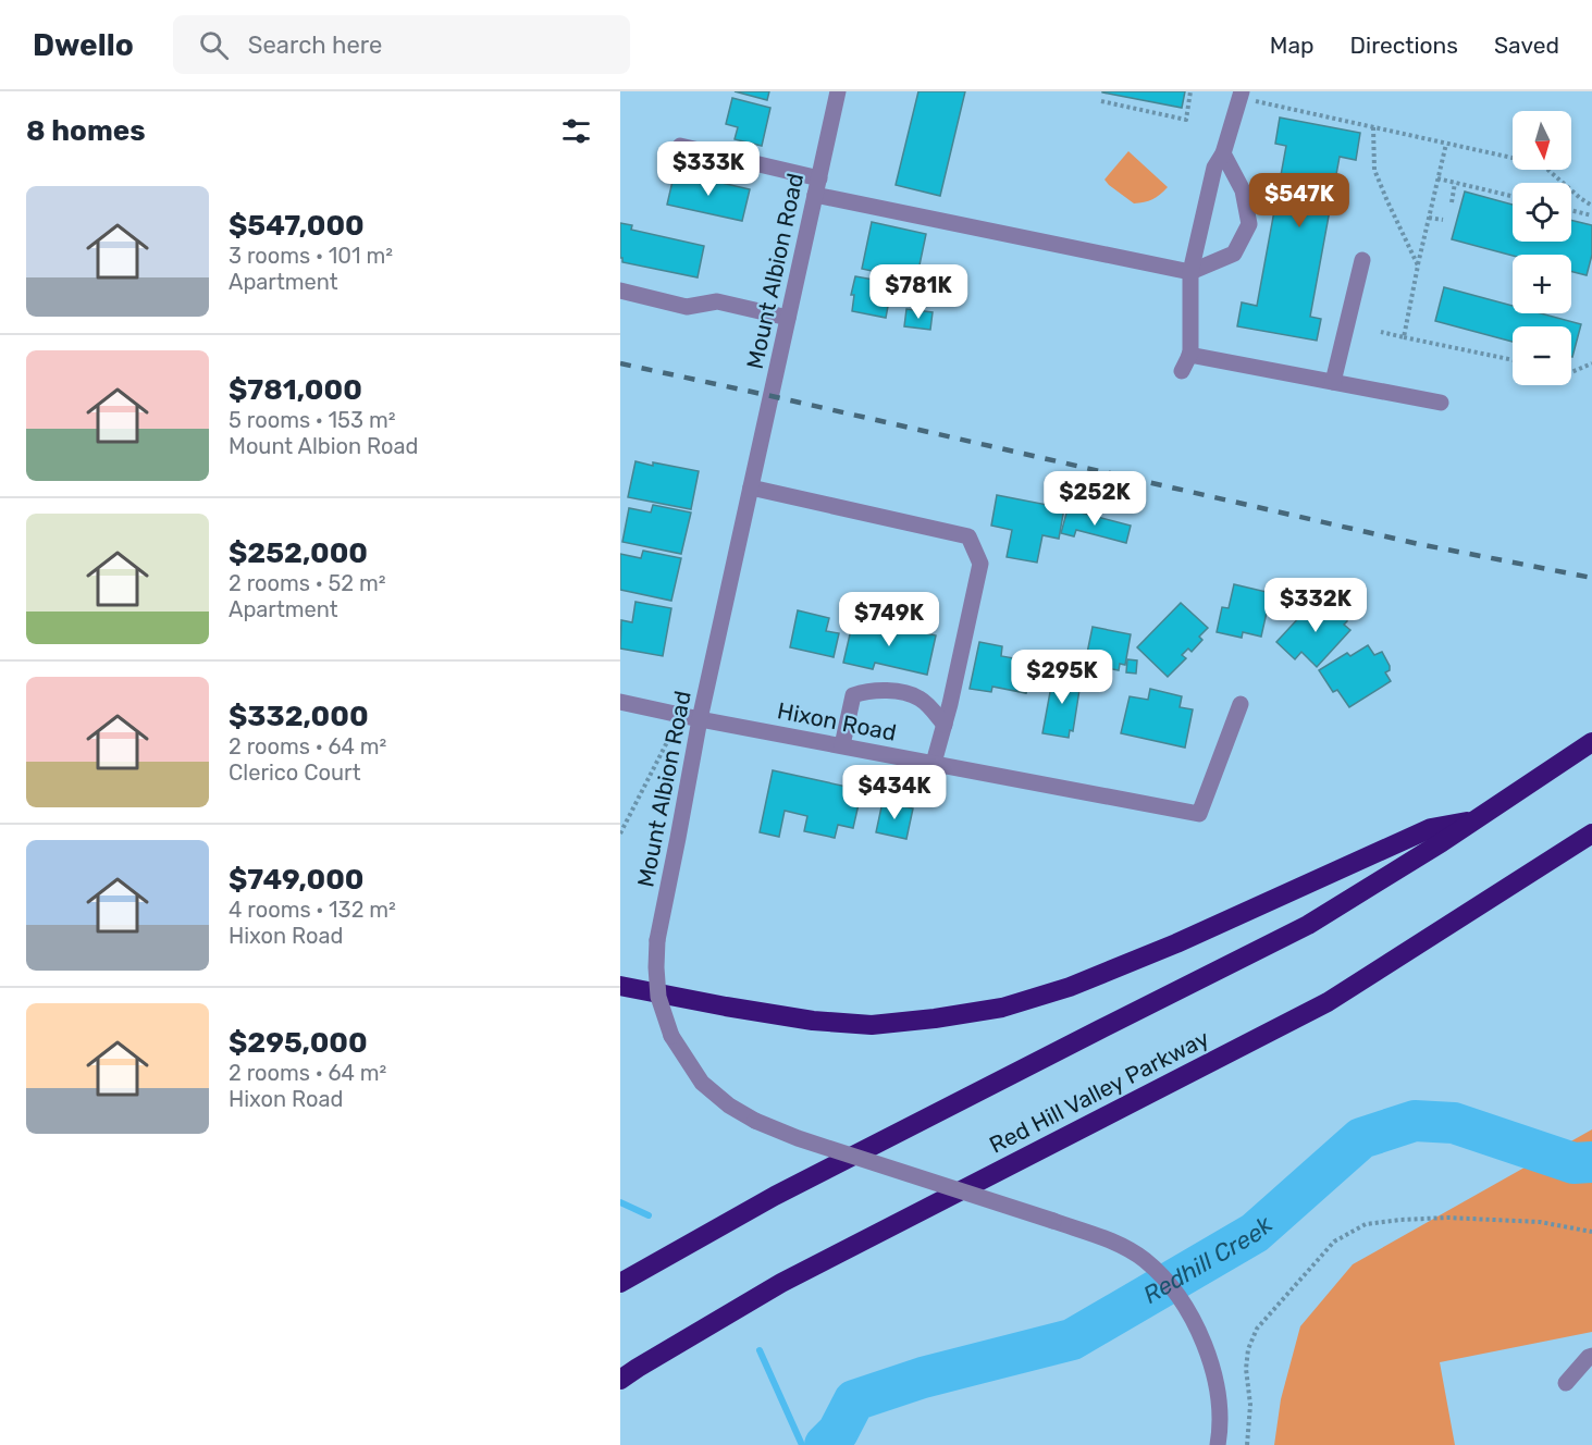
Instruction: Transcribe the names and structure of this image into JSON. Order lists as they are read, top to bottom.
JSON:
{
  "streets": {
    "highway": ["Red Hill Valley Parkway"],
    "street": ["Mount Albion Road", "Hixon Road"]
  },
  "crossings": [
    ["Mount Albion Road", "Hixon Road"]
  ],
  "water": ["Redhill Creek"],
  "north": "bottom",
  "page": {
    "header": "Dwello",
    "search": "Search here",
    "nav": ["Map", "Directions", "Saved"],
    "heading": "8 homes",
    "map_buttons": ["+", "−"],
    "price": [
      "$333K",
      "$547K",
      "$781K",
      "$252K",
      "$332K",
      "$749K",
      "$295K",
      "$434K"
    ],
    "list": [
      {
        "name": "$547,000",
        "note": "3 rooms · 101 m² · Apartment"
      },
      {
        "name": "$781,000",
        "note": "5 rooms · 153 m² · Mount Albion Road"
      },
      {
        "name": "$252,000",
        "note": "2 rooms · 52 m² · Apartment"
      },
      {
        "name": "$332,000",
        "note": "2 rooms · 64 m² · Clerico Court"
      },
      {
        "name": "$749,000",
        "note": "4 rooms · 132 m² · Hixon Road"
      },
      {
        "name": "$295,000",
        "note": "2 rooms · 64 m² · Hixon Road"
      }
    ]
  }
}
